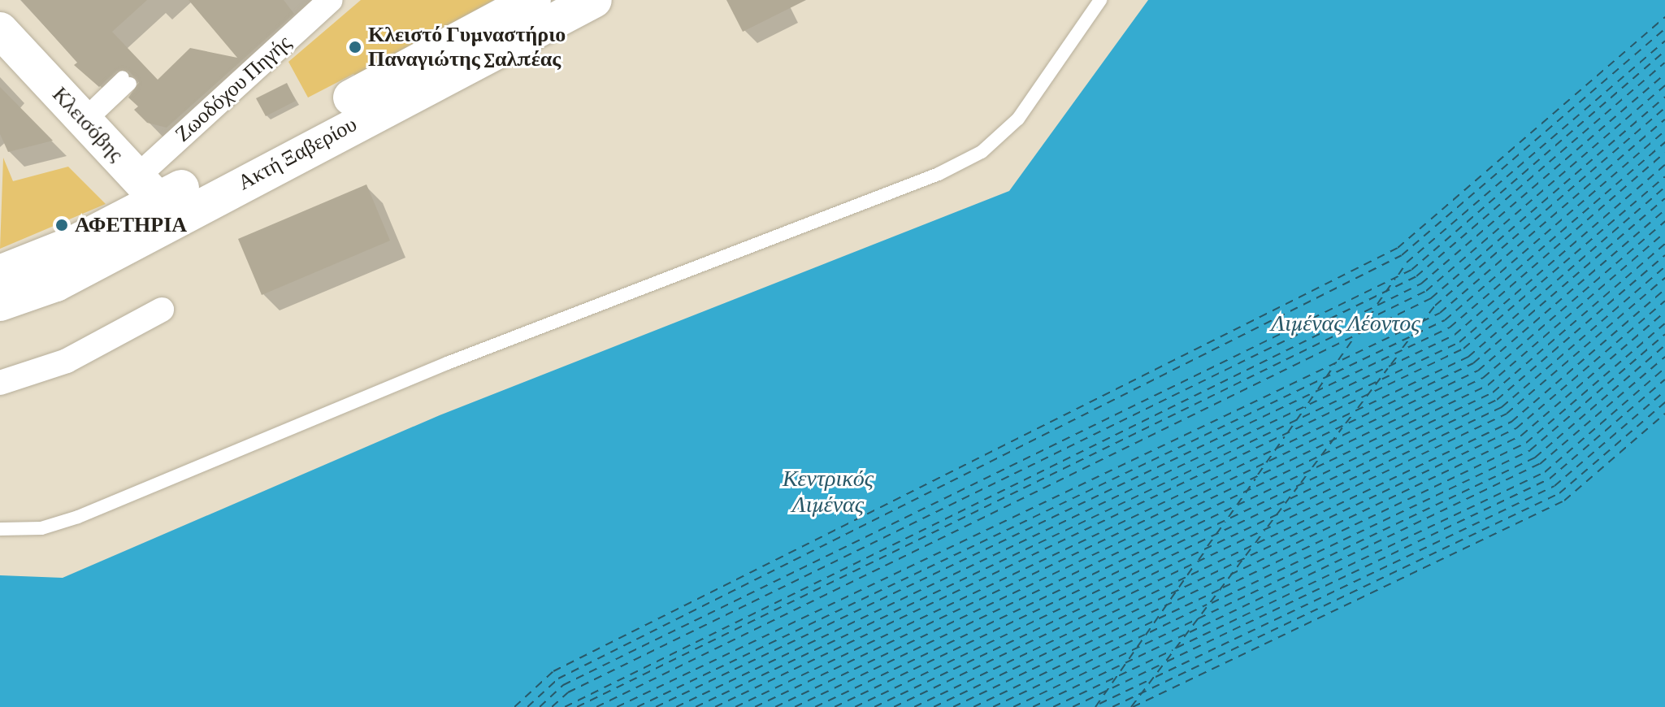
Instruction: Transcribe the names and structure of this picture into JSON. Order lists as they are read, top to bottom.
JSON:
{
  "streets": {
    "main road": ["Κλεισόβης", "Ακτή Ξαβερίου"],
    "street": ["Ζωοδόχου Πηγής"]
  },
  "crossings": [
    ["Ζωοδόχου Πηγής", "Κλεισόβης"],
    ["Ζωοδόχου Πηγής", "Ακτή Ξαβερίου"],
    ["Κλεισόβης", "Ακτή Ξαβερίου"]
  ],
  "water": ["Λιμένας Λέοντος", "Κεντρικός Λιμένας"],
  "places": ["Κλειστό Γυμναστήριο Παναγιώτης Σαλπέας", "ΑΦΕΤΗΡΙΑ"]
}
